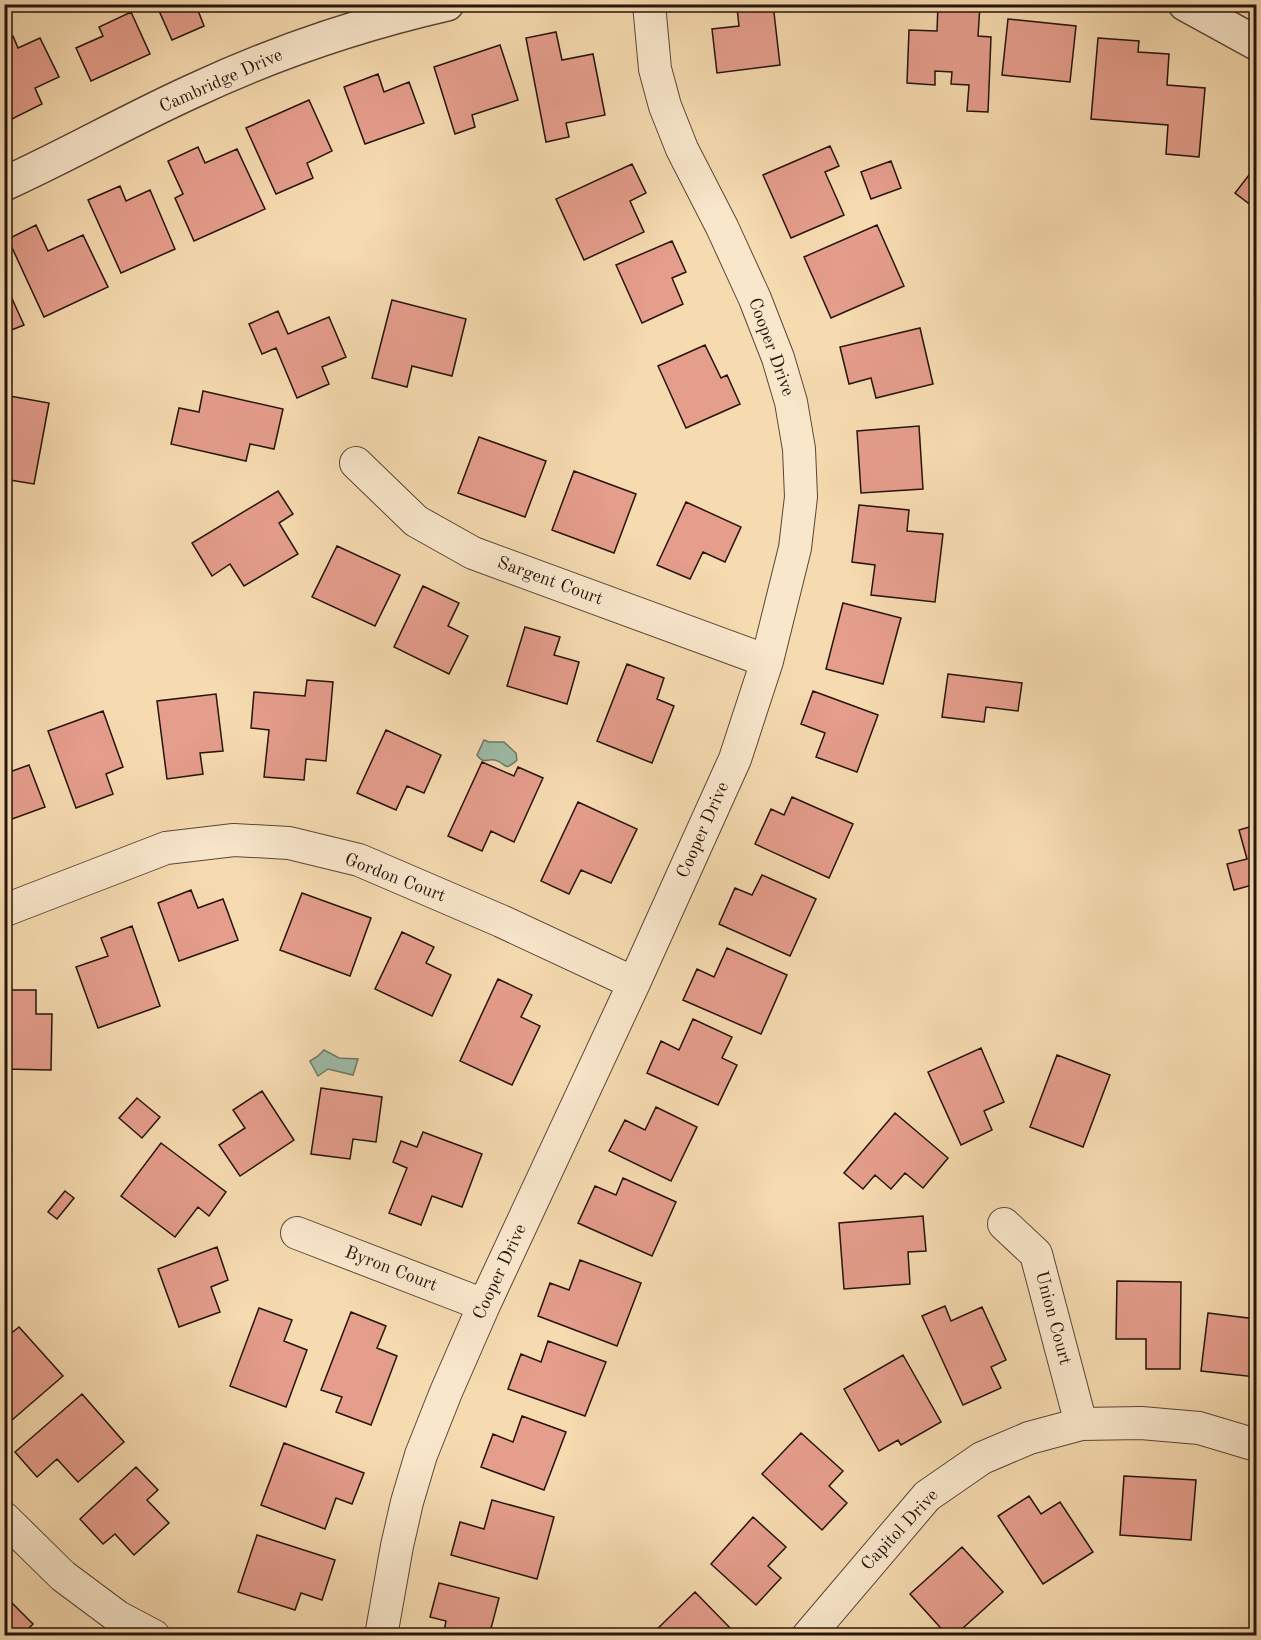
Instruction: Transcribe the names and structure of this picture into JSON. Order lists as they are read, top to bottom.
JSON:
{
  "streets": {
    "street": [
      "Cambridge Drive",
      "Cooper Drive",
      "Sargent Court",
      "Gordon Court",
      "Byron Court",
      "Union Court",
      "Capitol Drive"
    ]
  },
  "crossings": [
    ["Cooper Drive", "Sargent Court"],
    ["Cooper Drive", "Gordon Court"],
    ["Cooper Drive", "Byron Court"],
    ["Union Court", "Capitol Drive"]
  ]
}
